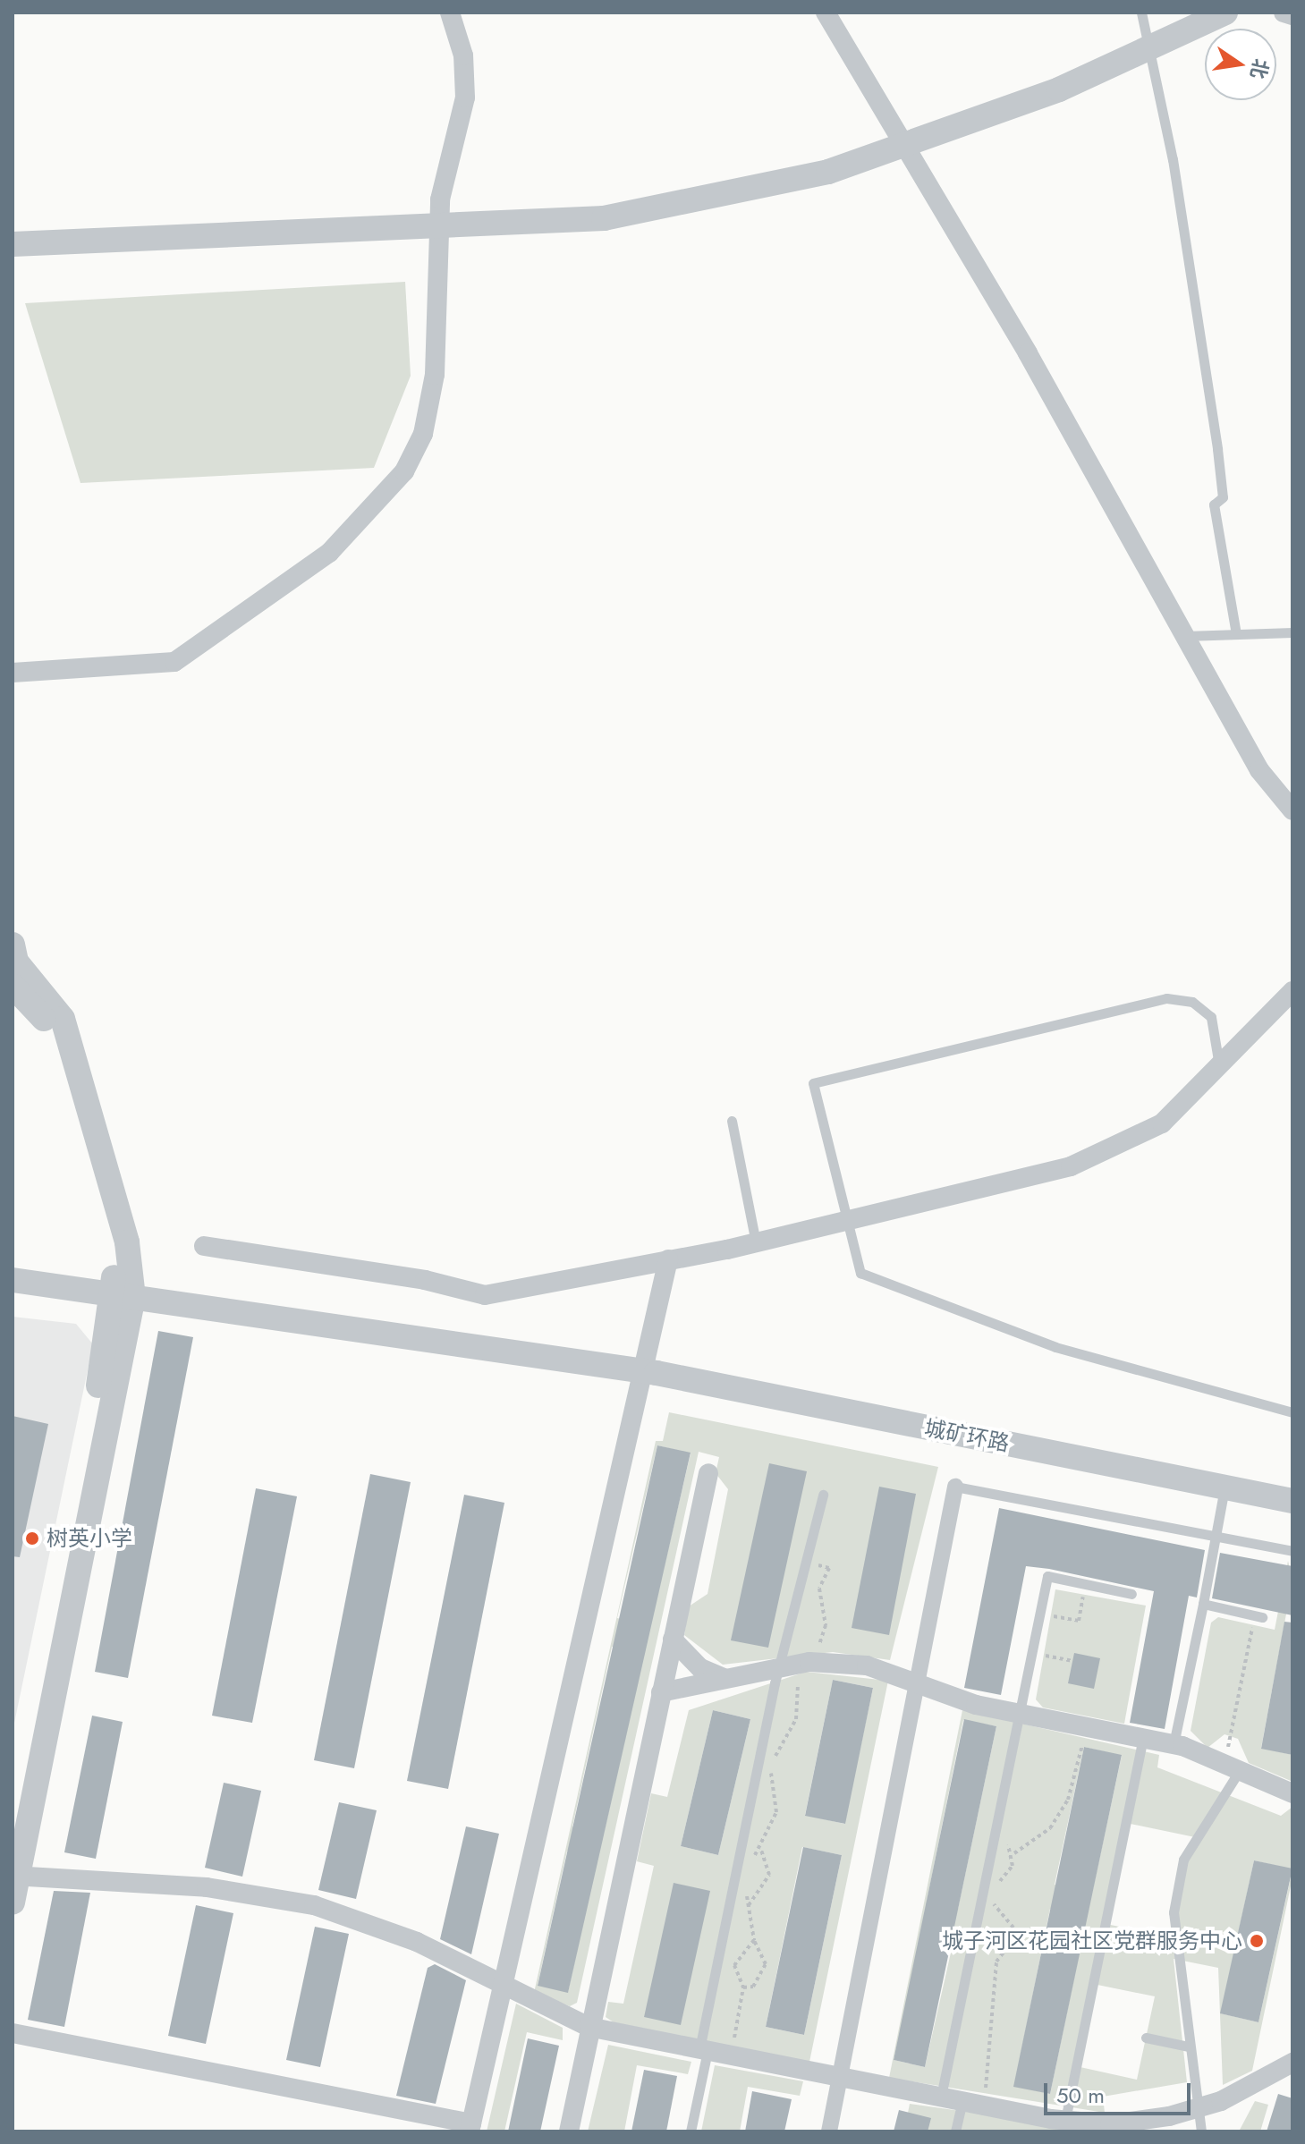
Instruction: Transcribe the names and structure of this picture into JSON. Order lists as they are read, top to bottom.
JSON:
{
  "streets": {
    "street": ["城矿环路"]
  },
  "places": ["树英小学", "城子河区花园社区党群服务中心"],
  "scale_bar": "50 m",
  "north": "right"
}
